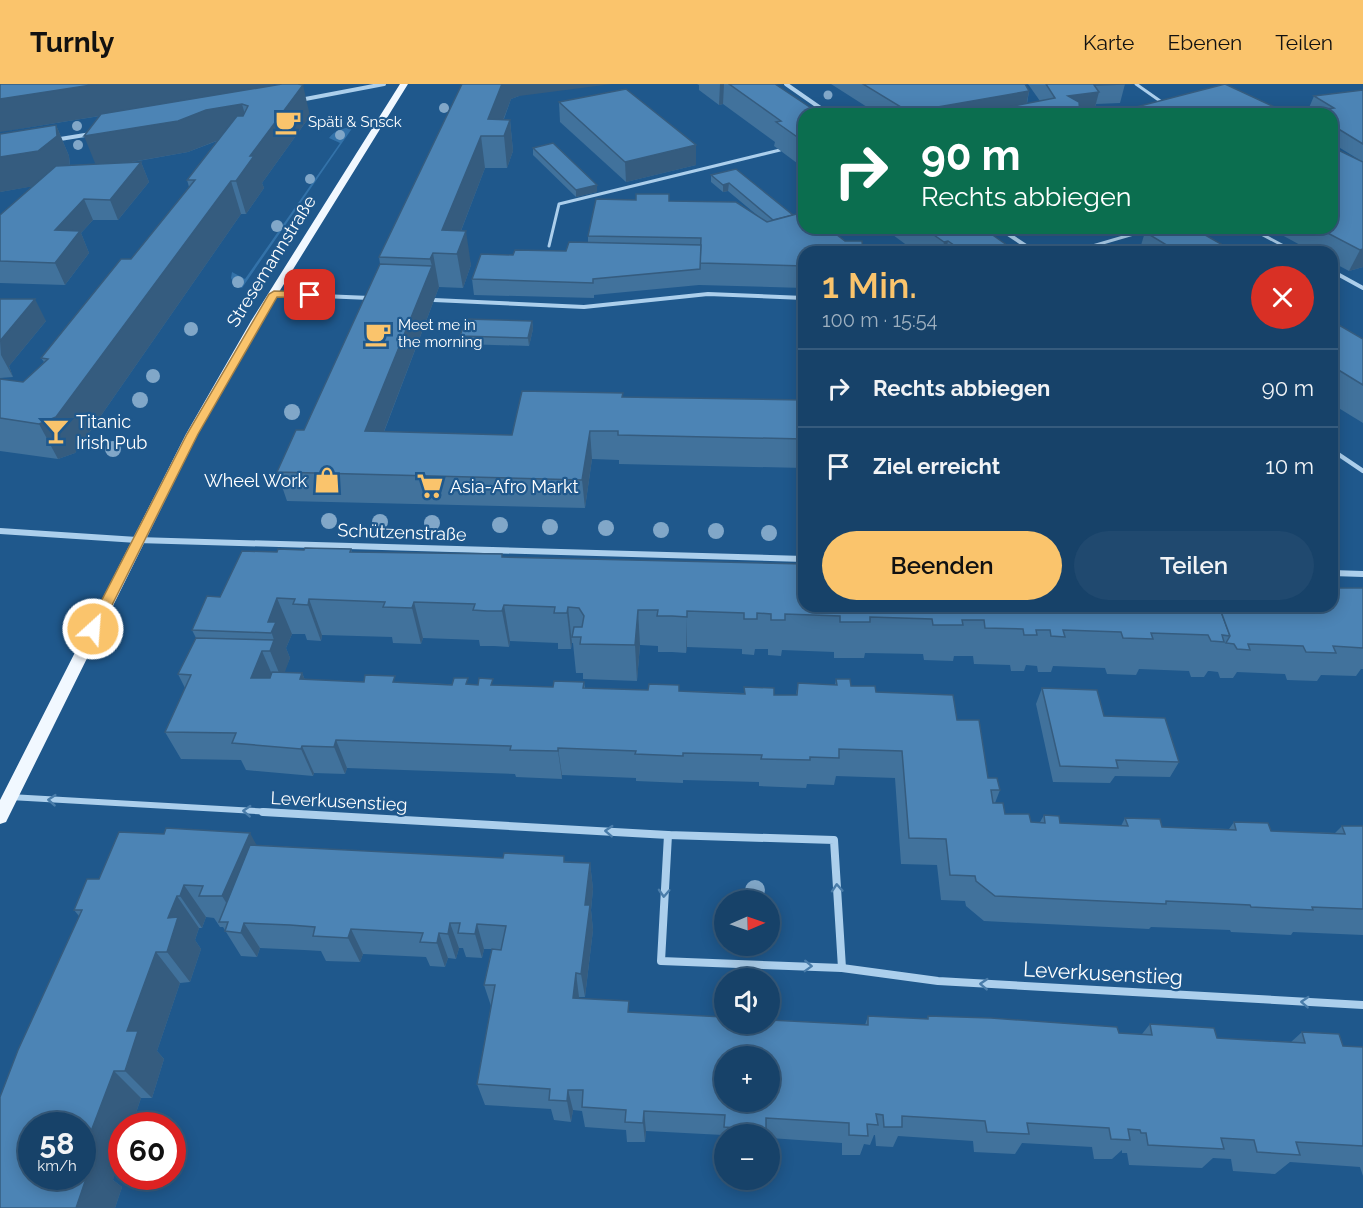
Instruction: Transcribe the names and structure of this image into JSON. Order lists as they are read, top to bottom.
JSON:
{
  "streets": {
    "main road": ["Stresemannstraße"],
    "street": ["Schützenstraße", "Leverkusenstieg"]
  },
  "crossings": [
    ["Stresemannstraße", "Schützenstraße"],
    ["Stresemannstraße", "Leverkusenstieg"]
  ],
  "places": {
    "cafe": ["Späti & Snsck", "Meet me in the morning"],
    "bar": ["Titanic Irish Pub"],
    "shop": ["Wheel Work"],
    "supermarket": ["Asia-Afro Markt"]
  },
  "north": "right",
  "page": {
    "header": "Turnly",
    "nav": ["Karte", "Ebenen", "Teilen"],
    "turn": ["90 m", "Rechts abbiegen"],
    "heading": ["1 Min.", "100 m · 15:54"],
    "list": [
      {
        "name": "Rechts abbiegen",
        "value": "90 m"
      },
      {
        "name": "Ziel erreicht",
        "value": "10 m"
      }
    ],
    "buttons": ["Beenden", "Teilen"],
    "map_buttons": ["+", "−"],
    "speed": "58 km/h",
    "limit": "60"
  }
}
